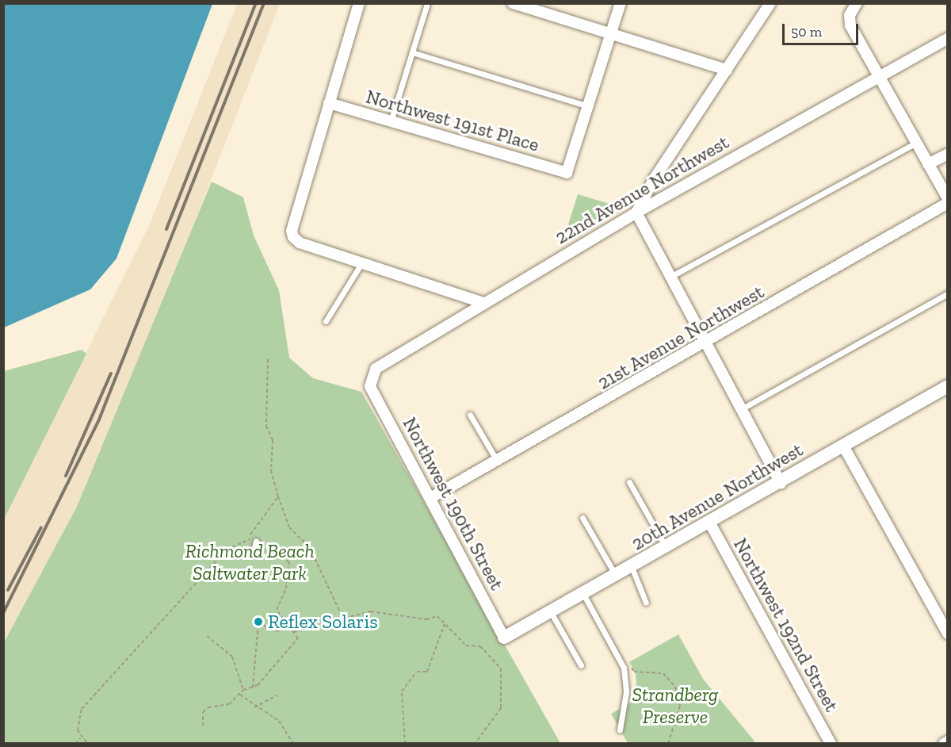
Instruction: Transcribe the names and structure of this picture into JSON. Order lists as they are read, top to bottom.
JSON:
{
  "streets": {
    "street": [
      "Northwest 191st Place",
      "22nd Avenue Northwest",
      "21st Avenue Northwest",
      "20th Avenue Northwest",
      "Northwest 190th Street",
      "Northwest 192nd Street"
    ]
  },
  "crossings": [
    ["22nd Avenue Northwest", "Northwest 190th Street"],
    ["21st Avenue Northwest", "Northwest 190th Street"],
    ["20th Avenue Northwest", "Northwest 190th Street"],
    ["20th Avenue Northwest", "Northwest 192nd Street"]
  ],
  "parks": ["Richmond Beach Saltwater Park", "Strandberg Preserve"],
  "places": ["Reflex Solaris"],
  "scale_bar": "50 m"
}
